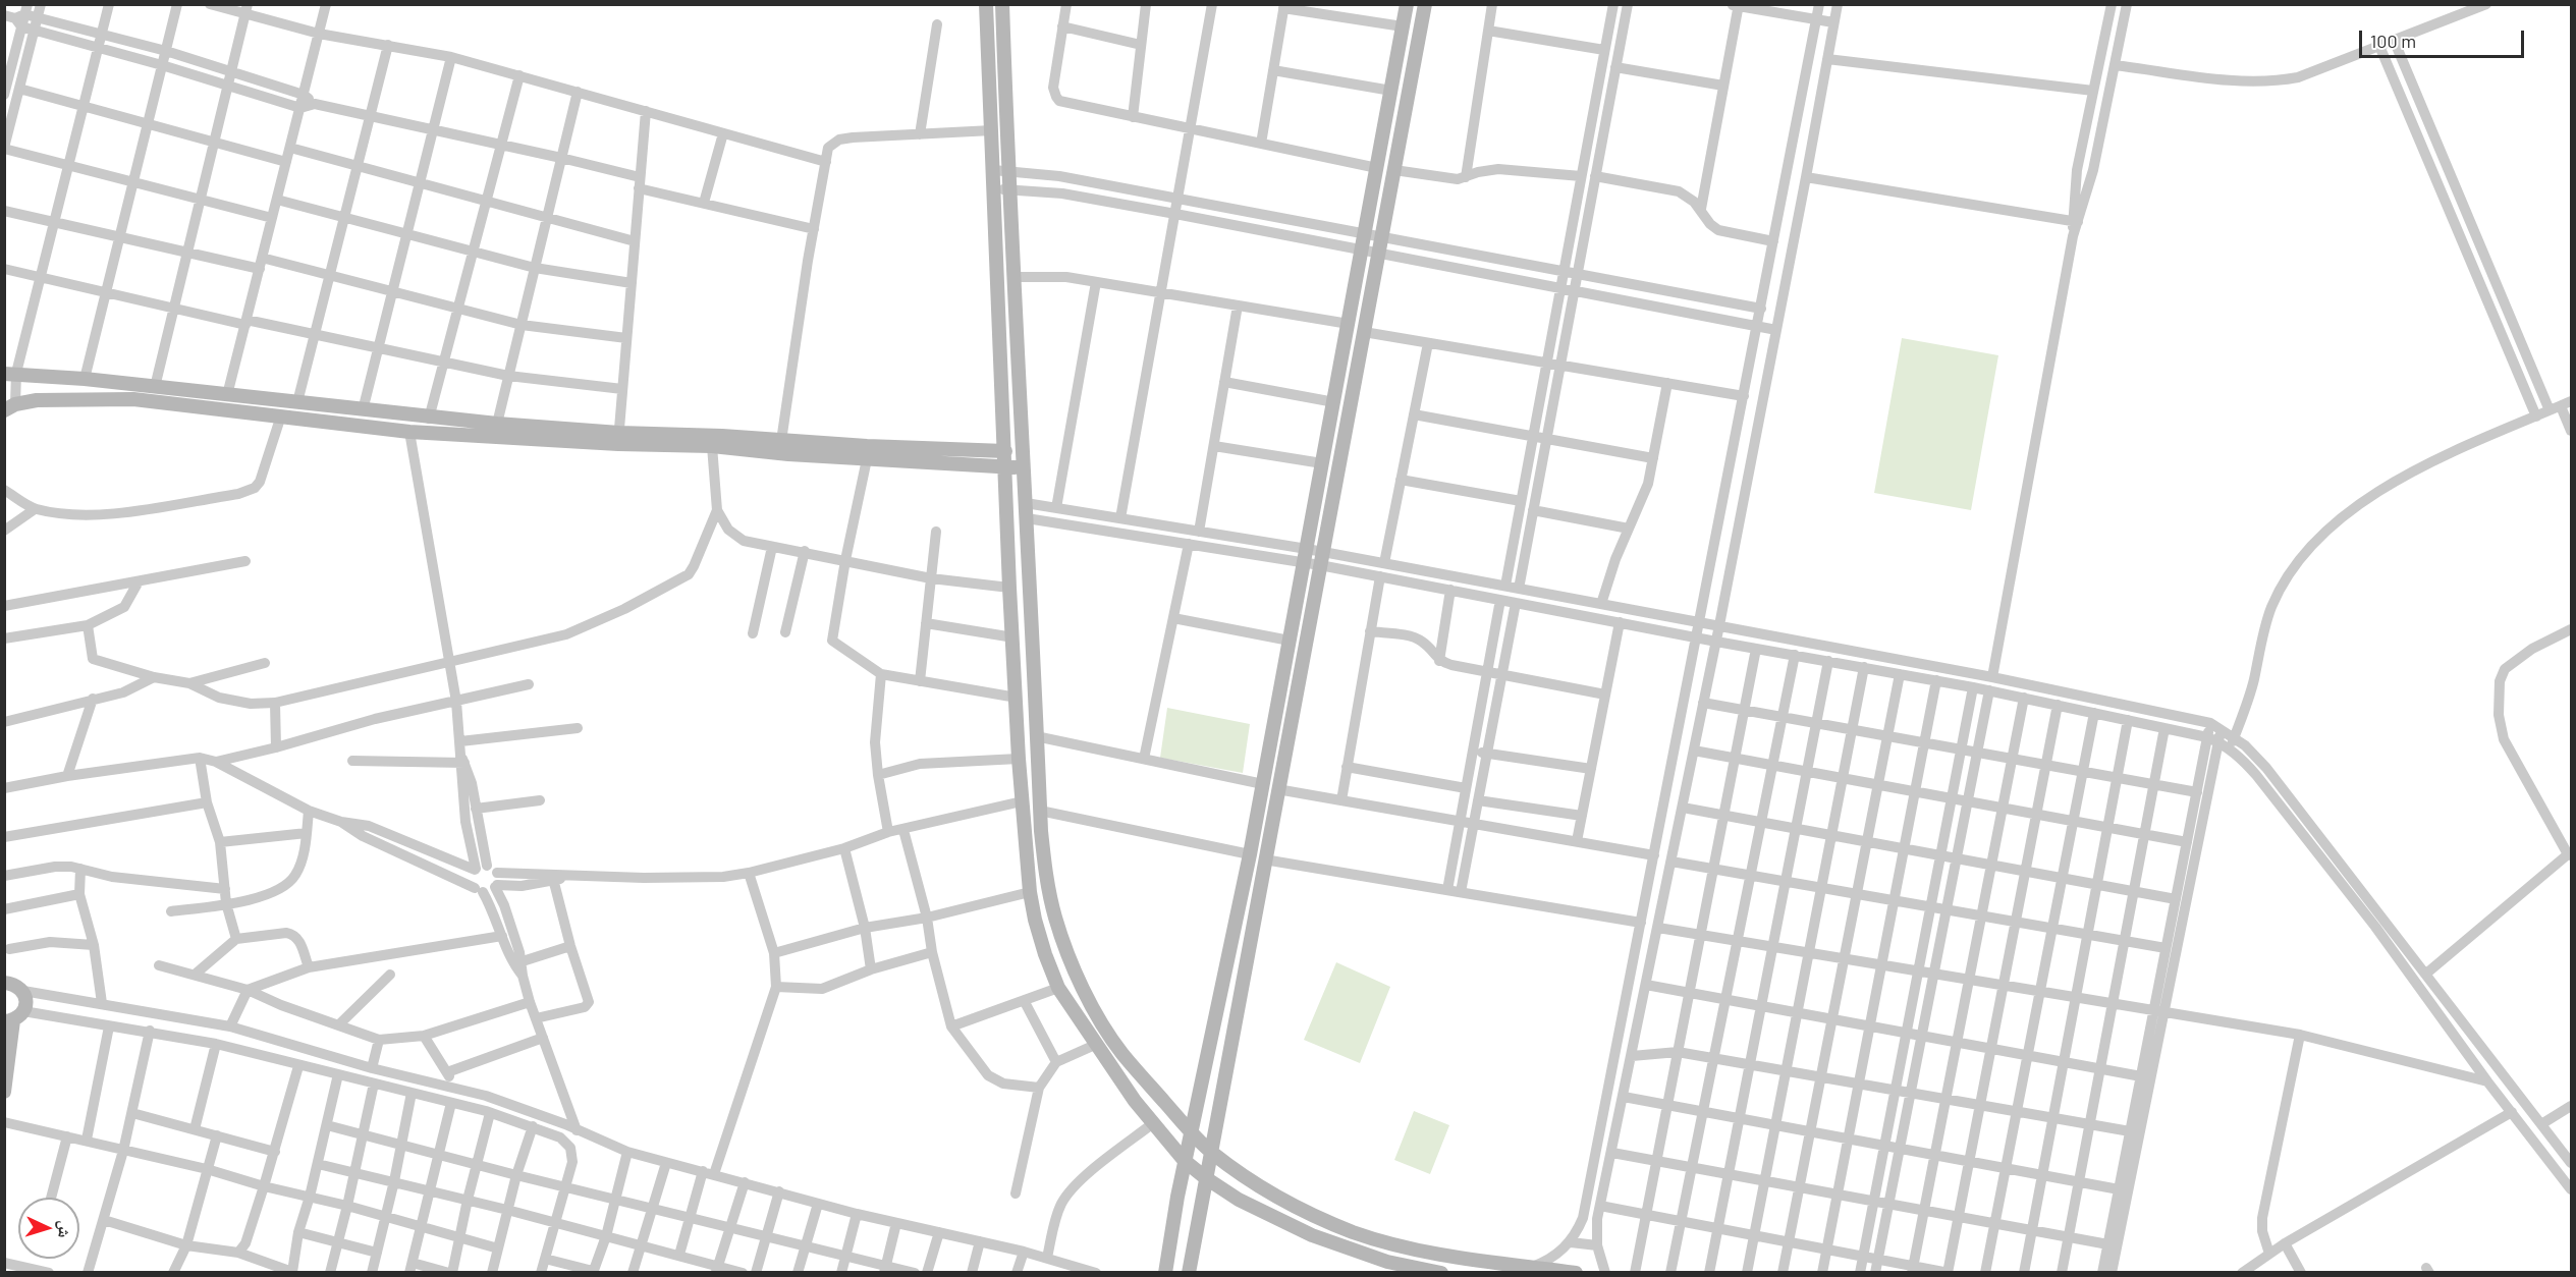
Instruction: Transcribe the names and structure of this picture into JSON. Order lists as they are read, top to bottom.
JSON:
{
  "scale_bar": "100 m",
  "north": "right"
}
